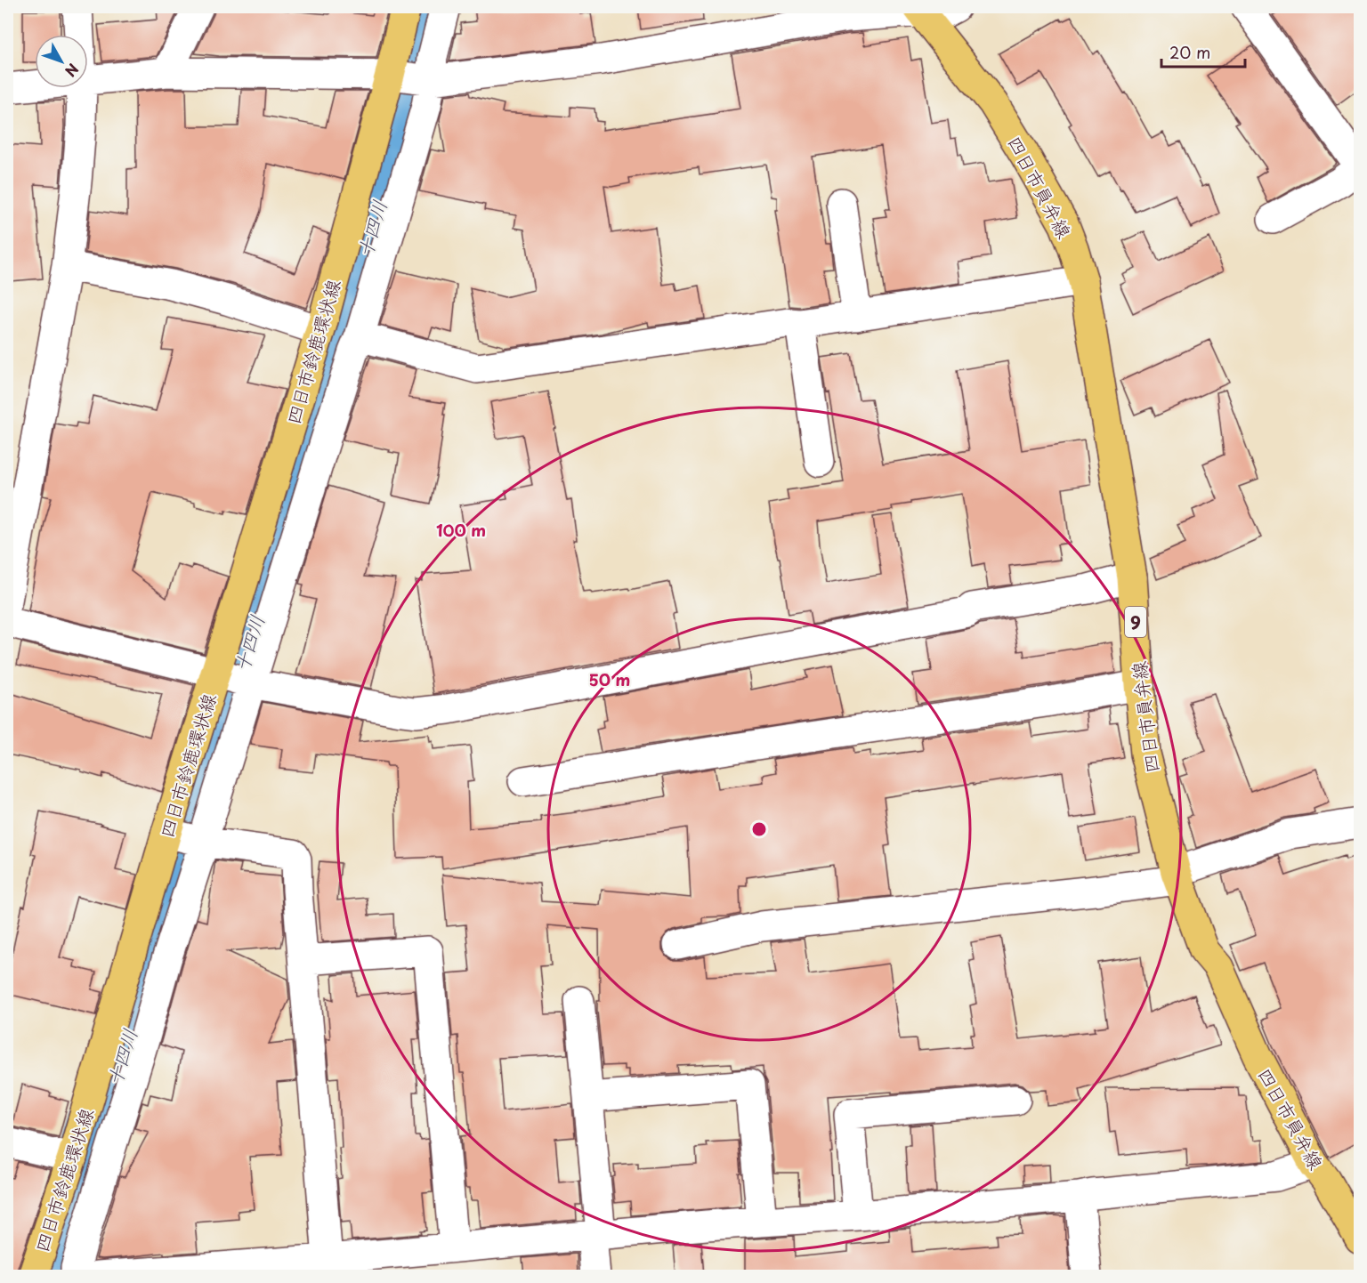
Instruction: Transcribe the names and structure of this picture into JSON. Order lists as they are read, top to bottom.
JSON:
{
  "streets": {
    "main road": ["四日市員弁線", "四日市鈴鹿環状線", "9"]
  },
  "water": ["十四川"],
  "scale_bar": "20 m",
  "north": "bottom right",
  "rings": ["100 m", "50 m"]
}
